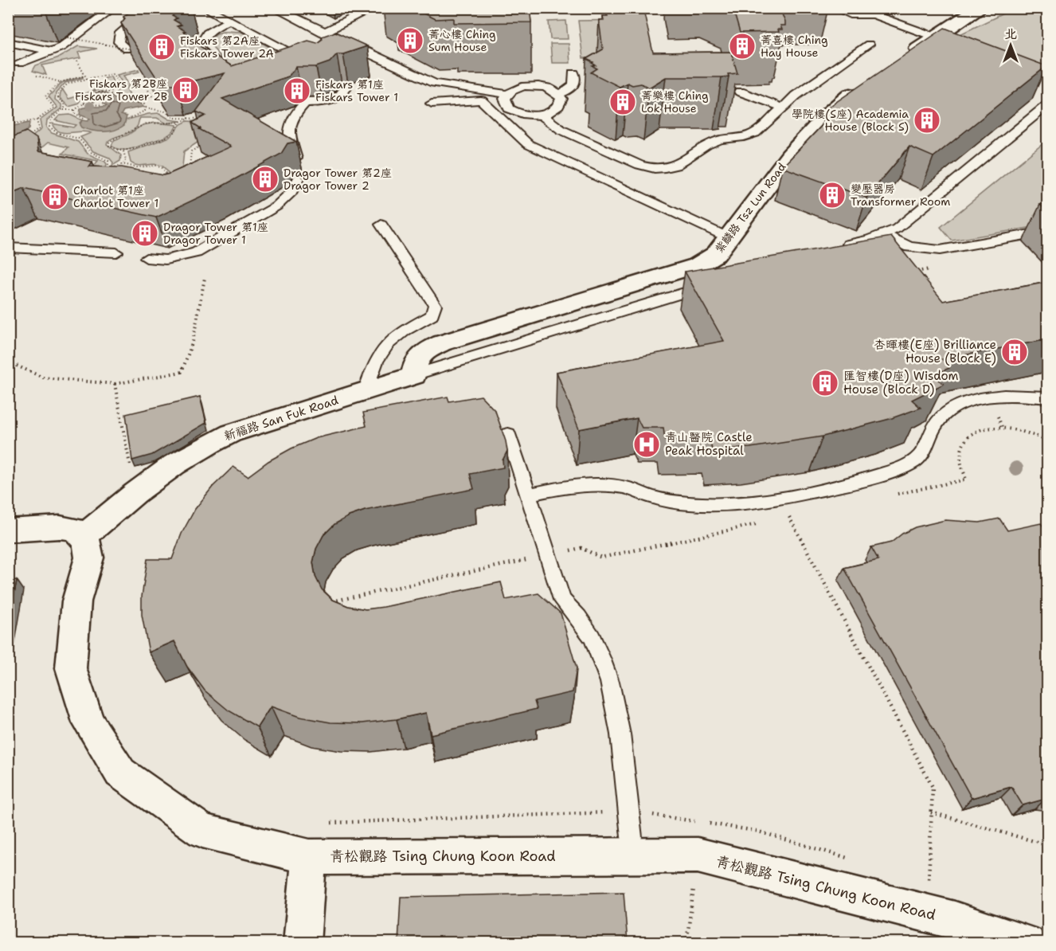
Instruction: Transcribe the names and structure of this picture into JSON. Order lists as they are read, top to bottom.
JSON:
{
  "streets": {
    "street": ["紫麟路 Tsz Lun Road", "新福路 San Fuk Road", "青松觀路 Tsing Chung Koon Road"]
  },
  "crossings": [
    ["紫麟路 Tsz Lun Road", "新福路 San Fuk Road"],
    ["新福路 San Fuk Road", "青松觀路 Tsing Chung Koon Road"]
  ],
  "places": {
    "building": [
      "菁心樓 Ching Sum House",
      "菁喜樓 Ching Hay House",
      "Fiskars 第2A座 Fiskars Tower 2A",
      "Fiskars 第2B座 Fiskars Tower 2B",
      "Fiskars 第1座 Fiskars Tower 1",
      "菁樂樓 Ching Lok House",
      "學院樓(S座) Academia House (Block S)",
      "Dragor Tower 第2座 Dragor Tower 2",
      "變壓器房 Transformer Room",
      "Charlot 第1座 Charlot Tower 1",
      "Dragor Tower 第1座 Dragor Tower 1",
      "杏暉樓(E座) Brilliance House (Block E)",
      "匯智樓(D座) Wisdom House (Block D)"
    ],
    "hospital": ["青山醫院 Castle Peak Hospital"]
  },
  "north": "top"
}
